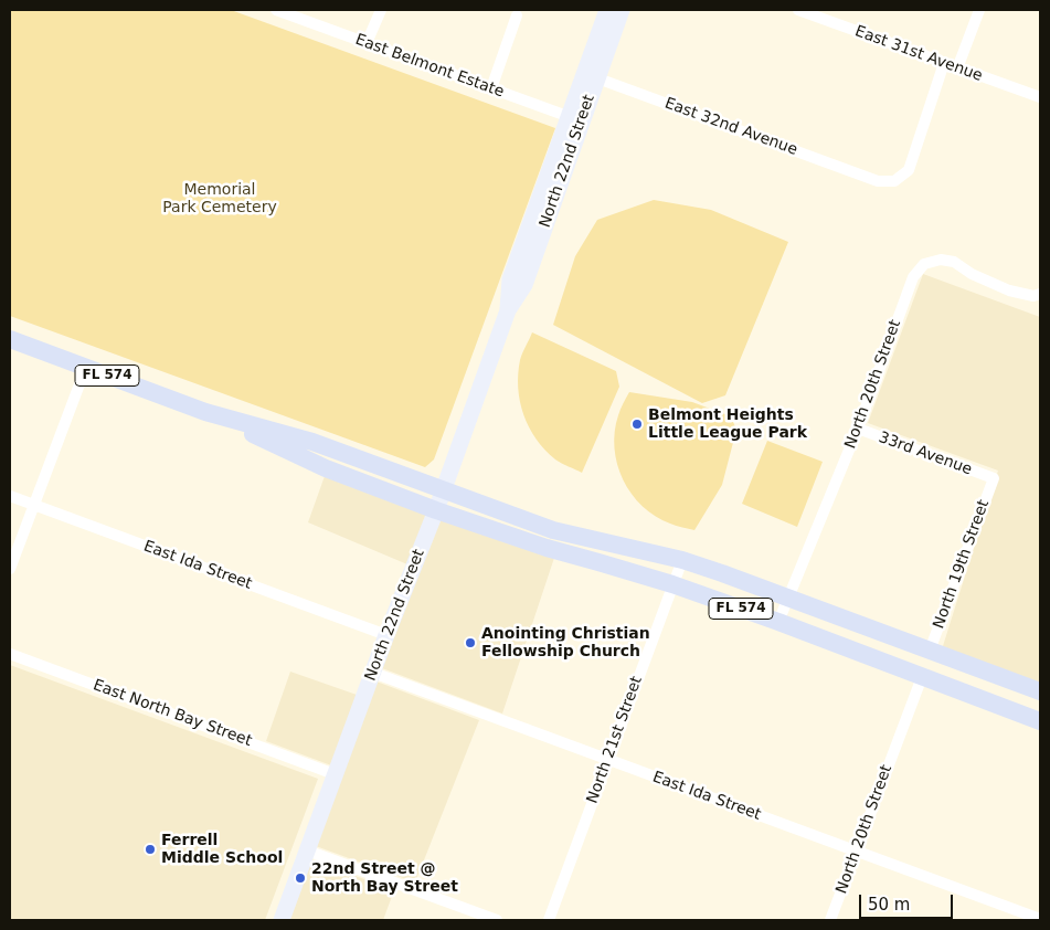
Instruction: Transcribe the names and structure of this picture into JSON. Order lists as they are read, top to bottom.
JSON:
{
  "streets": {
    "main road": ["North 22nd Street", "FL 574"],
    "street": [
      "East 31st Avenue",
      "East Belmont Estate",
      "East 32nd Avenue",
      "North 20th Street",
      "33rd Avenue",
      "North 19th Street",
      "East Ida Street",
      "East North Bay Street",
      "North 21st Street"
    ]
  },
  "crossings": [
    ["East 31st Avenue", "East 32nd Avenue"],
    ["East Belmont Estate", "North 22nd Street"],
    ["East 32nd Avenue", "North 22nd Street"],
    ["North 22nd Street", "FL 574"],
    ["North 22nd Street", "East Ida Street"],
    ["North 22nd Street", "East North Bay Street"],
    ["FL 574", "North 20th Street"],
    ["FL 574", "North 19th Street"],
    ["FL 574", "North 21st Street"],
    ["North 20th Street", "33rd Avenue"],
    ["North 20th Street", "East Ida Street"],
    ["33rd Avenue", "North 19th Street"],
    ["East Ida Street", "North 21st Street"]
  ],
  "parks": ["Memorial Park Cemetery"],
  "places": [
    "Belmont Heights Little League Park",
    "Anointing Christian Fellowship Church",
    "Ferrell Middle School",
    "22nd Street @ North Bay Street"
  ],
  "scale_bar": "50 m"
}
